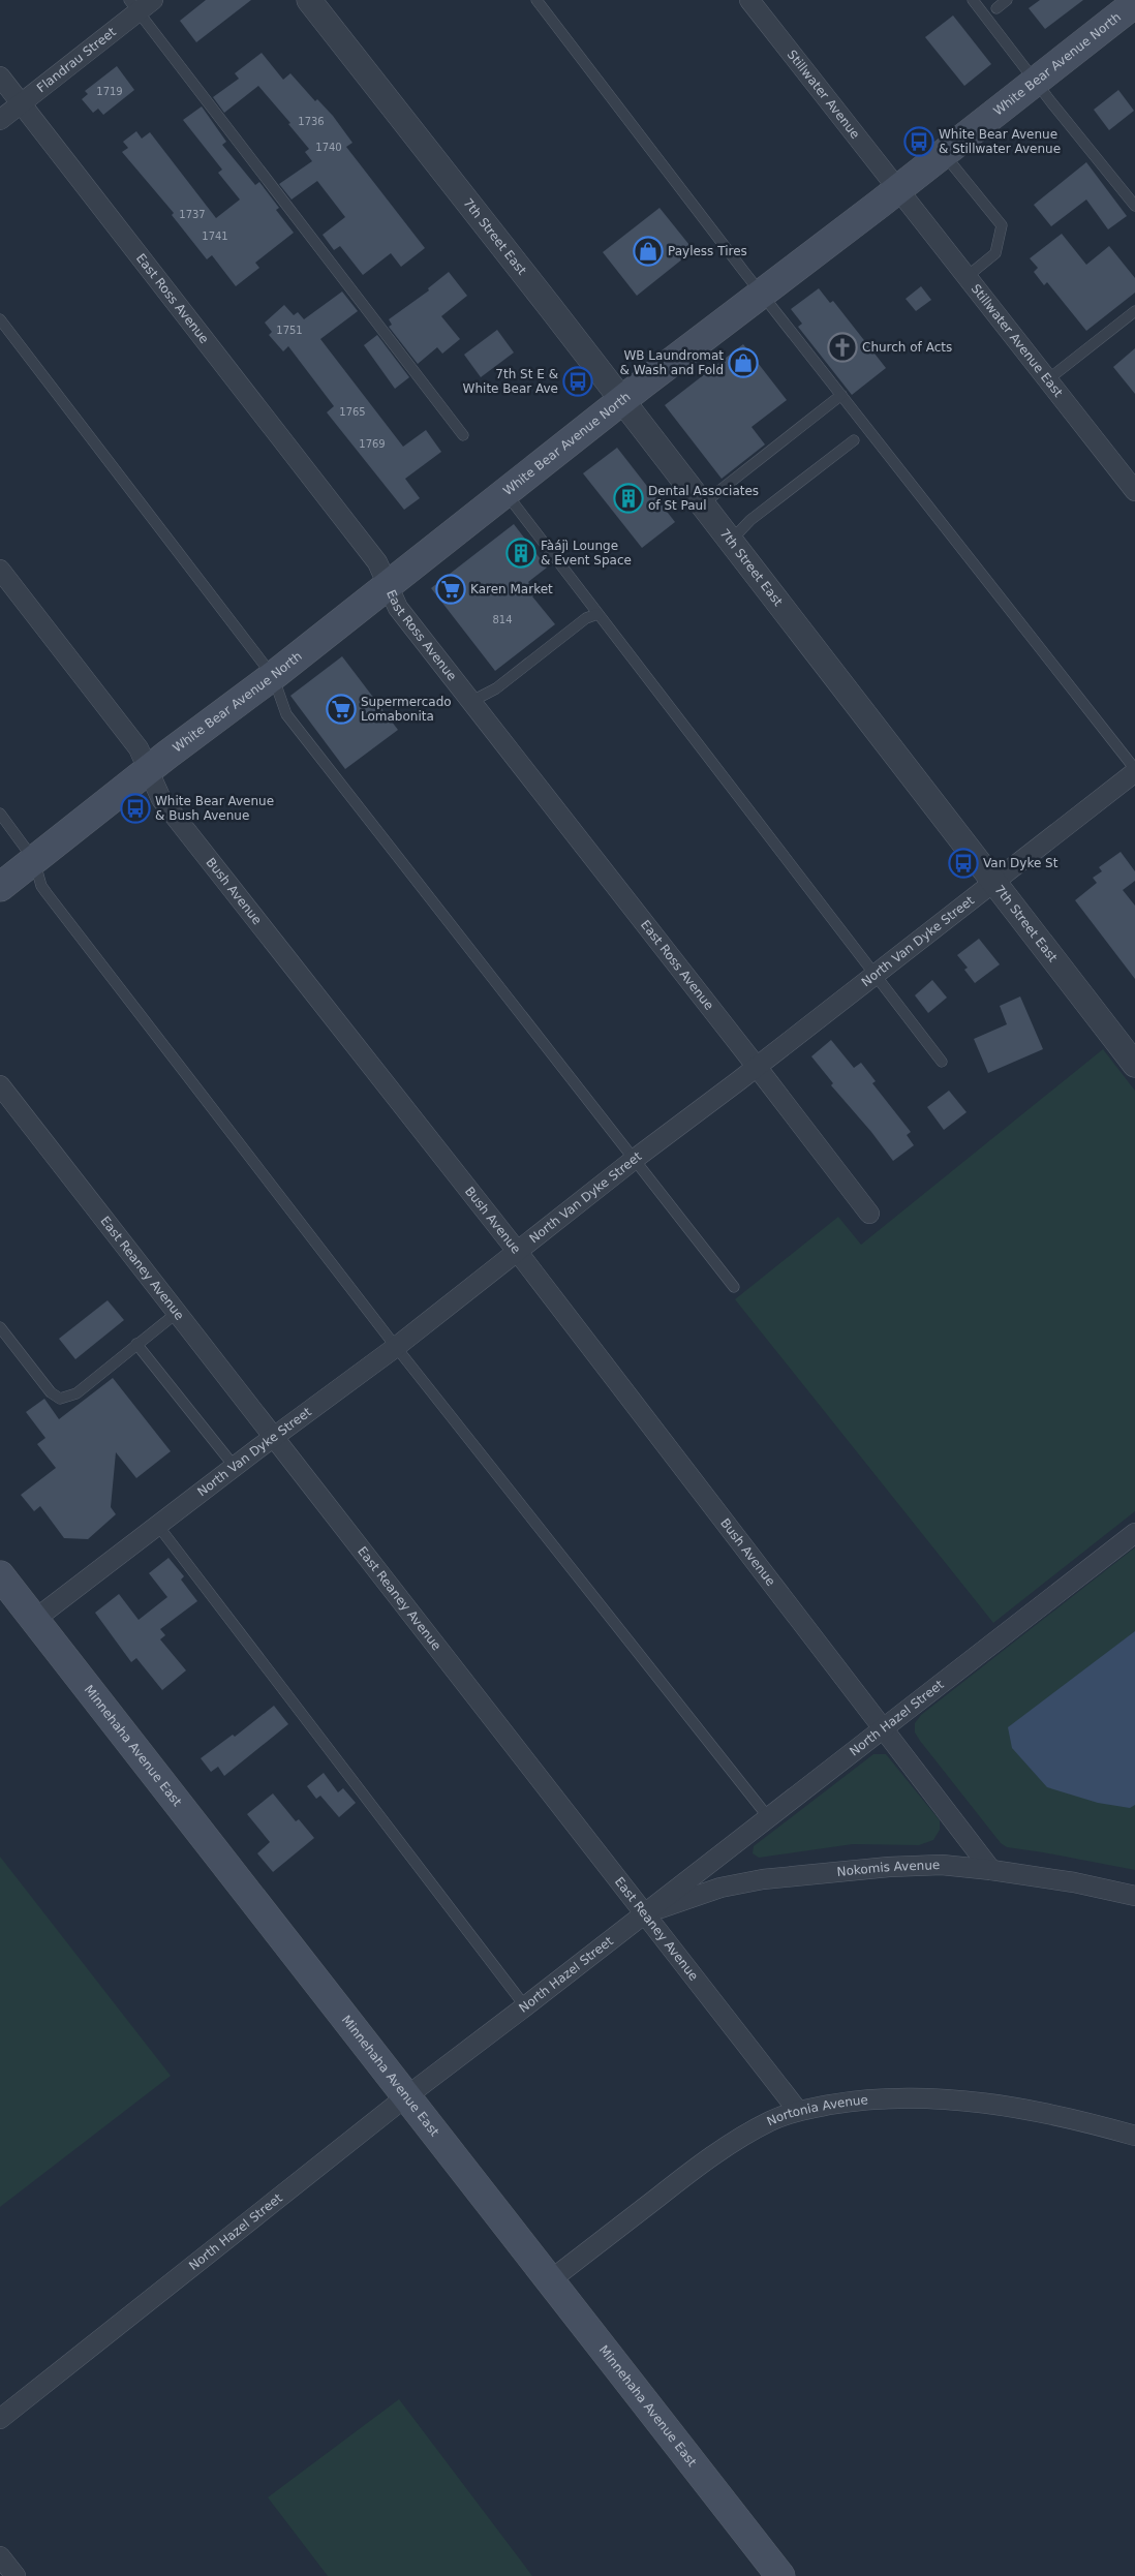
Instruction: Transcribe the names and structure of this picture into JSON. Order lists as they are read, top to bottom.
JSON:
{
  "streets": {
    "main road": ["White Bear Avenue North", "Minnehaha Avenue East"],
    "street": [
      "Flandrau Street",
      "Stillwater Avenue",
      "7th Street East",
      "East Ross Avenue",
      "Stillwater Avenue East",
      "Bush Avenue",
      "North Van Dyke Street",
      "East Reaney Avenue",
      "North Hazel Street",
      "Nokomis Avenue",
      "Nortonia Avenue"
    ]
  },
  "crossings": [
    ["Flandrau Street", "East Ross Avenue"],
    ["White Bear Avenue North", "Stillwater Avenue"],
    ["White Bear Avenue North", "7th Street East"],
    ["White Bear Avenue North", "East Ross Avenue"],
    ["White Bear Avenue North", "Stillwater Avenue East"],
    ["White Bear Avenue North", "Bush Avenue"],
    ["Stillwater Avenue", "Stillwater Avenue East"],
    ["7th Street East", "North Van Dyke Street"],
    ["East Ross Avenue", "North Van Dyke Street"],
    ["Bush Avenue", "North Van Dyke Street"],
    ["Bush Avenue", "North Hazel Street"],
    ["Bush Avenue", "Nokomis Avenue"],
    ["North Van Dyke Street", "East Reaney Avenue"],
    ["North Van Dyke Street", "Minnehaha Avenue East"],
    ["East Reaney Avenue", "North Hazel Street"],
    ["East Reaney Avenue", "Nokomis Avenue"],
    ["East Reaney Avenue", "Nortonia Avenue"],
    ["North Hazel Street", "Minnehaha Avenue East"],
    ["North Hazel Street", "Nokomis Avenue"],
    ["Minnehaha Avenue East", "Nortonia Avenue"]
  ],
  "places": {
    "bus stop": [
      "White Bear Avenue & Stillwater Avenue",
      "7th St E & White Bear Ave",
      "White Bear Avenue & Bush Avenue",
      "Van Dyke St"
    ],
    "shop": ["Payless Tires", "WB Laundromat & Wash and Fold"],
    "church": ["Church of Acts"],
    "building": ["Dental Associates of St Paul", "Fàájì Lounge & Event Space"],
    "supermarket": ["Karen Market", "Supermercado Lomabonita"]
  },
  "house_numbers": [
    "1719",
    "1736",
    "1740",
    "1737",
    "1741",
    "1751",
    "1765",
    "1769",
    "814"
  ]
}
